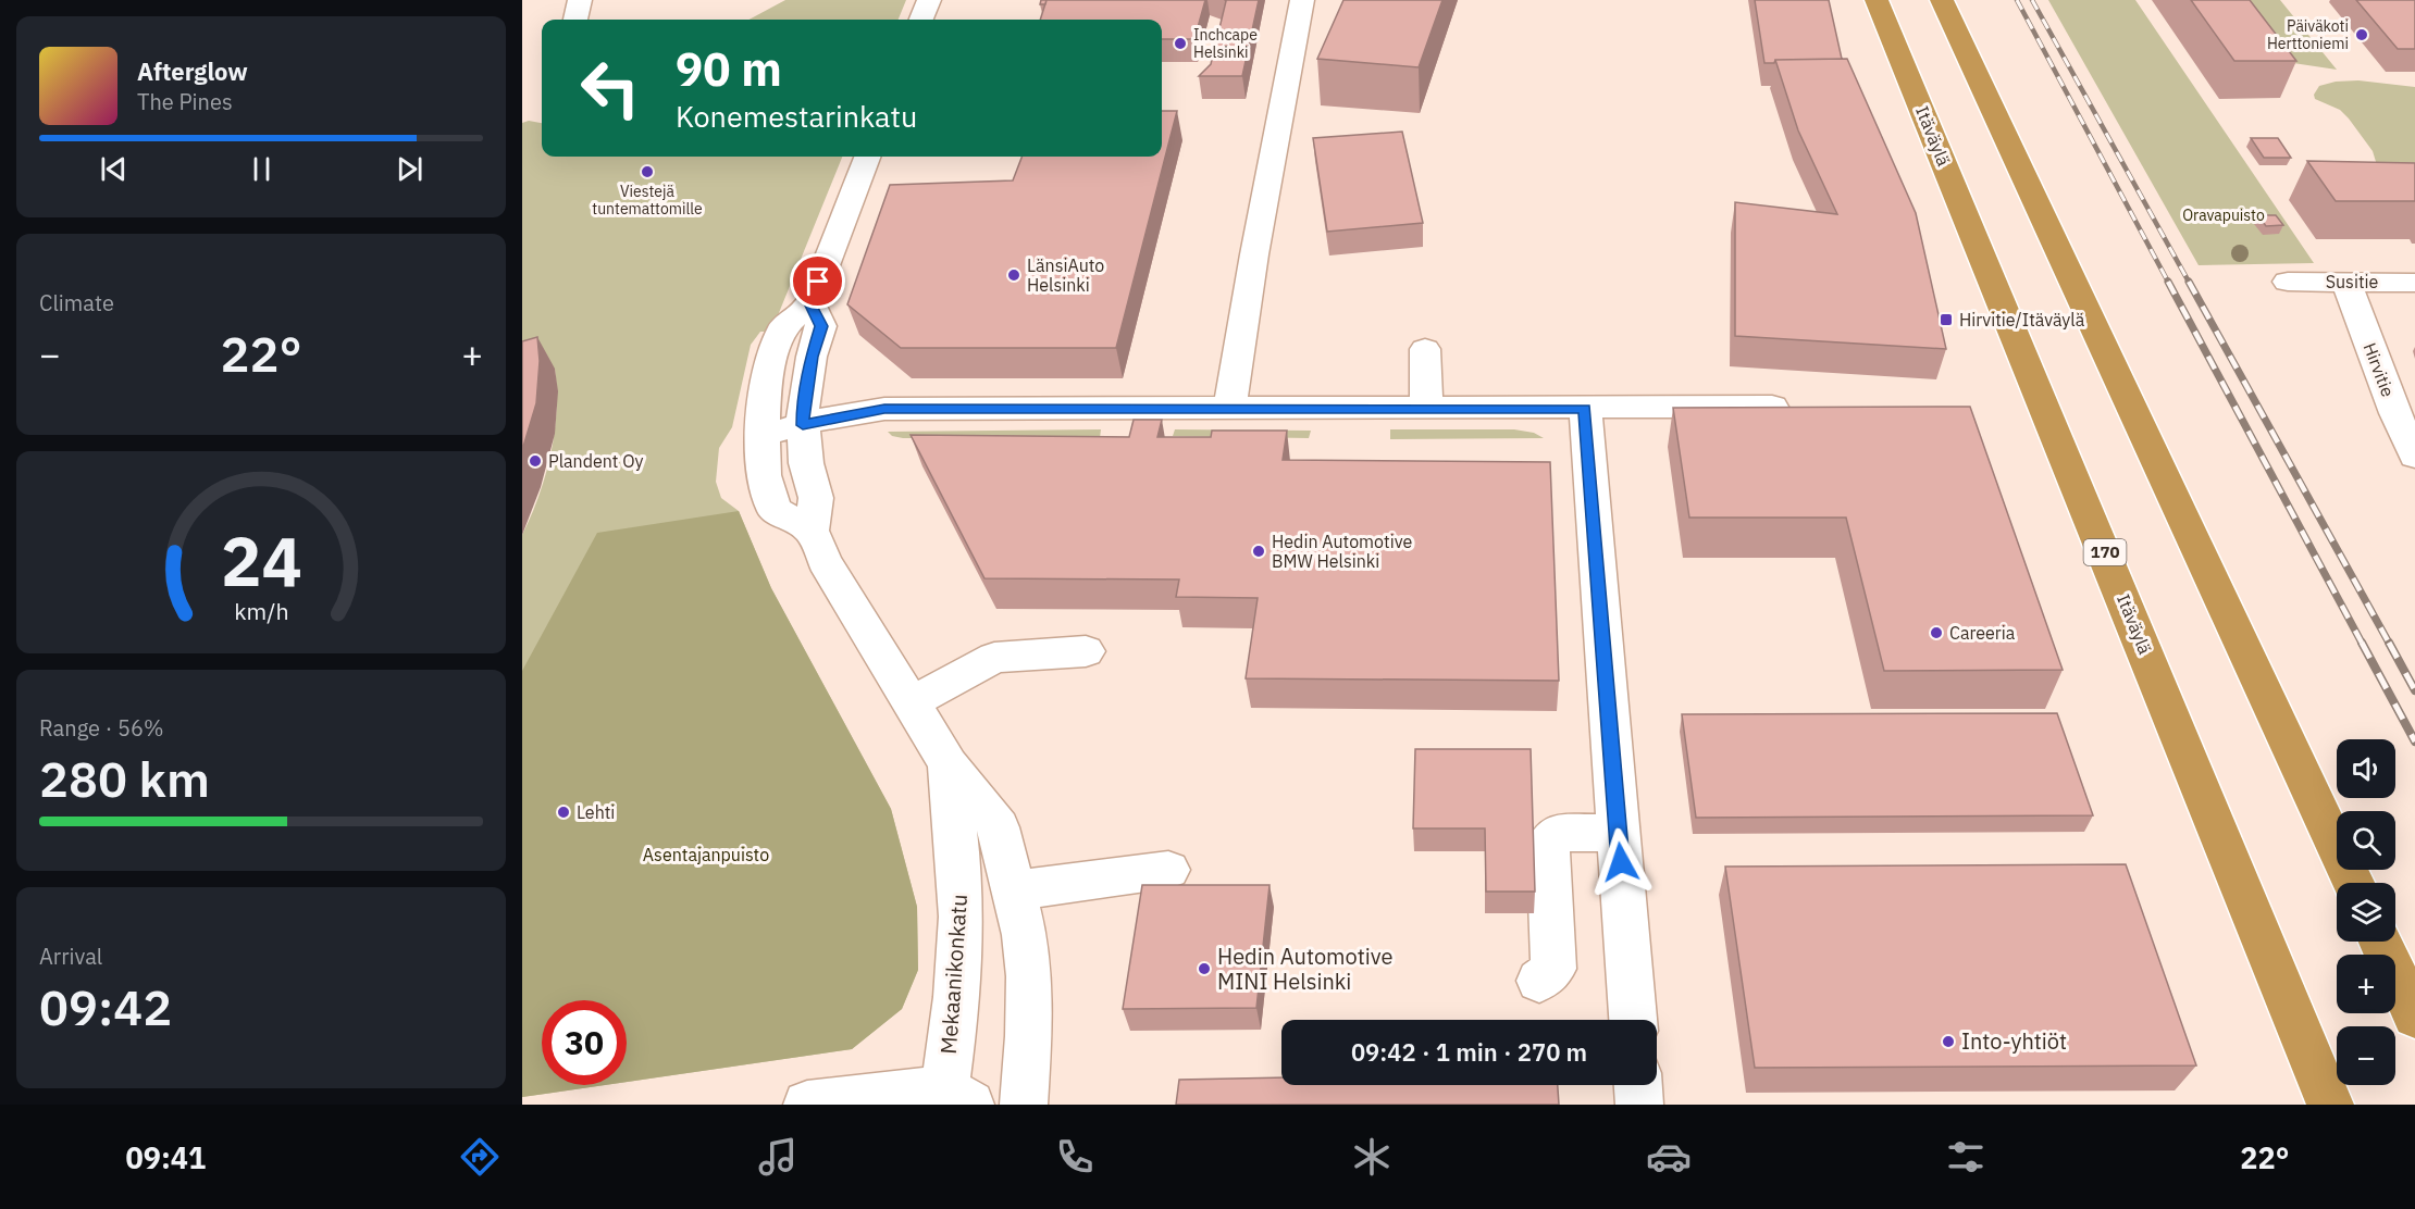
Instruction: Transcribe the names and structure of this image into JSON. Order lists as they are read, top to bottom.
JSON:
{
  "streets": {
    "highway": ["Itäväylä", "170"],
    "street": ["Susitie", "Hirvitie", "Mekaanikonkatu"]
  },
  "crossings": [
    ["Susitie", "Hirvitie"]
  ],
  "parks": ["Oravapuisto", "Asentajanpuisto"],
  "places": {
    "other": [
      "Päiväkoti Herttoniemi",
      "Inchcape Helsinki",
      "Viestejä tuntemattomille",
      "LänsiAuto Helsinki",
      "Plandent Oy",
      "Hedin Automotive BMW Helsinki",
      "Careeria",
      "Lehti",
      "Hedin Automotive MINI Helsinki",
      "Into-yhtiöt"
    ],
    "transit": ["Hirvitie/Itäväylä"]
  },
  "page": {
    "turn": ["90 m", "Konemestarinkatu"],
    "song": ["Afterglow", "The Pines"],
    "tile": [
      "Climate",
      ["Range · 56%", "280 km"],
      ["Arrival", "09:42"]
    ],
    "heat": ["−", "22°", "+"],
    "map_buttons": ["+", "−"],
    "limit": "30",
    "trip": "09:42 · 1 min · 270 m",
    "tabs": ["09:41", "22°"],
    "gauge": ["24", "km/h"]
  }
}
